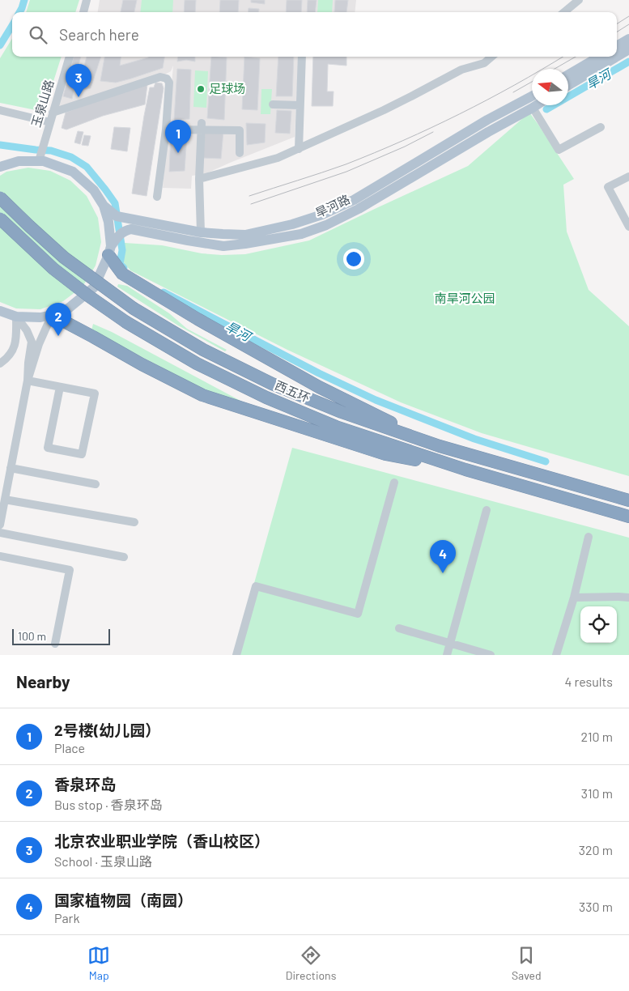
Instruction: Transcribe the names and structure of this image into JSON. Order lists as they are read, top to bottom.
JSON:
{
  "streets": {
    "highway": ["西五环"],
    "main road": ["旱河路"],
    "street": ["玉泉山路"]
  },
  "water": ["旱河"],
  "parks": ["南旱河公园"],
  "places": ["足球场"],
  "scale_bar": "100 m",
  "north": "left",
  "page": {
    "search": "Search here",
    "pins": [
      "3",
      "1",
      "2",
      "4"
    ],
    "scale": "100 m",
    "heading": ["Nearby", "4 results"],
    "list": [
      {
        "mark": "1",
        "name": "2号楼(幼儿园）",
        "note": "Place",
        "value": "210 m"
      },
      {
        "mark": "2",
        "name": "香泉环岛",
        "note": "Bus stop · 香泉环岛",
        "value": "310 m"
      },
      {
        "mark": "3",
        "name": "北京农业职业学院（香山校区）",
        "note": "School · 玉泉山路",
        "value": "320 m"
      },
      {
        "mark": "4",
        "name": "国家植物园（南园）",
        "note": "Park",
        "value": "330 m"
      }
    ],
    "nav": ["Map", "Directions", "Saved"]
  }
}
